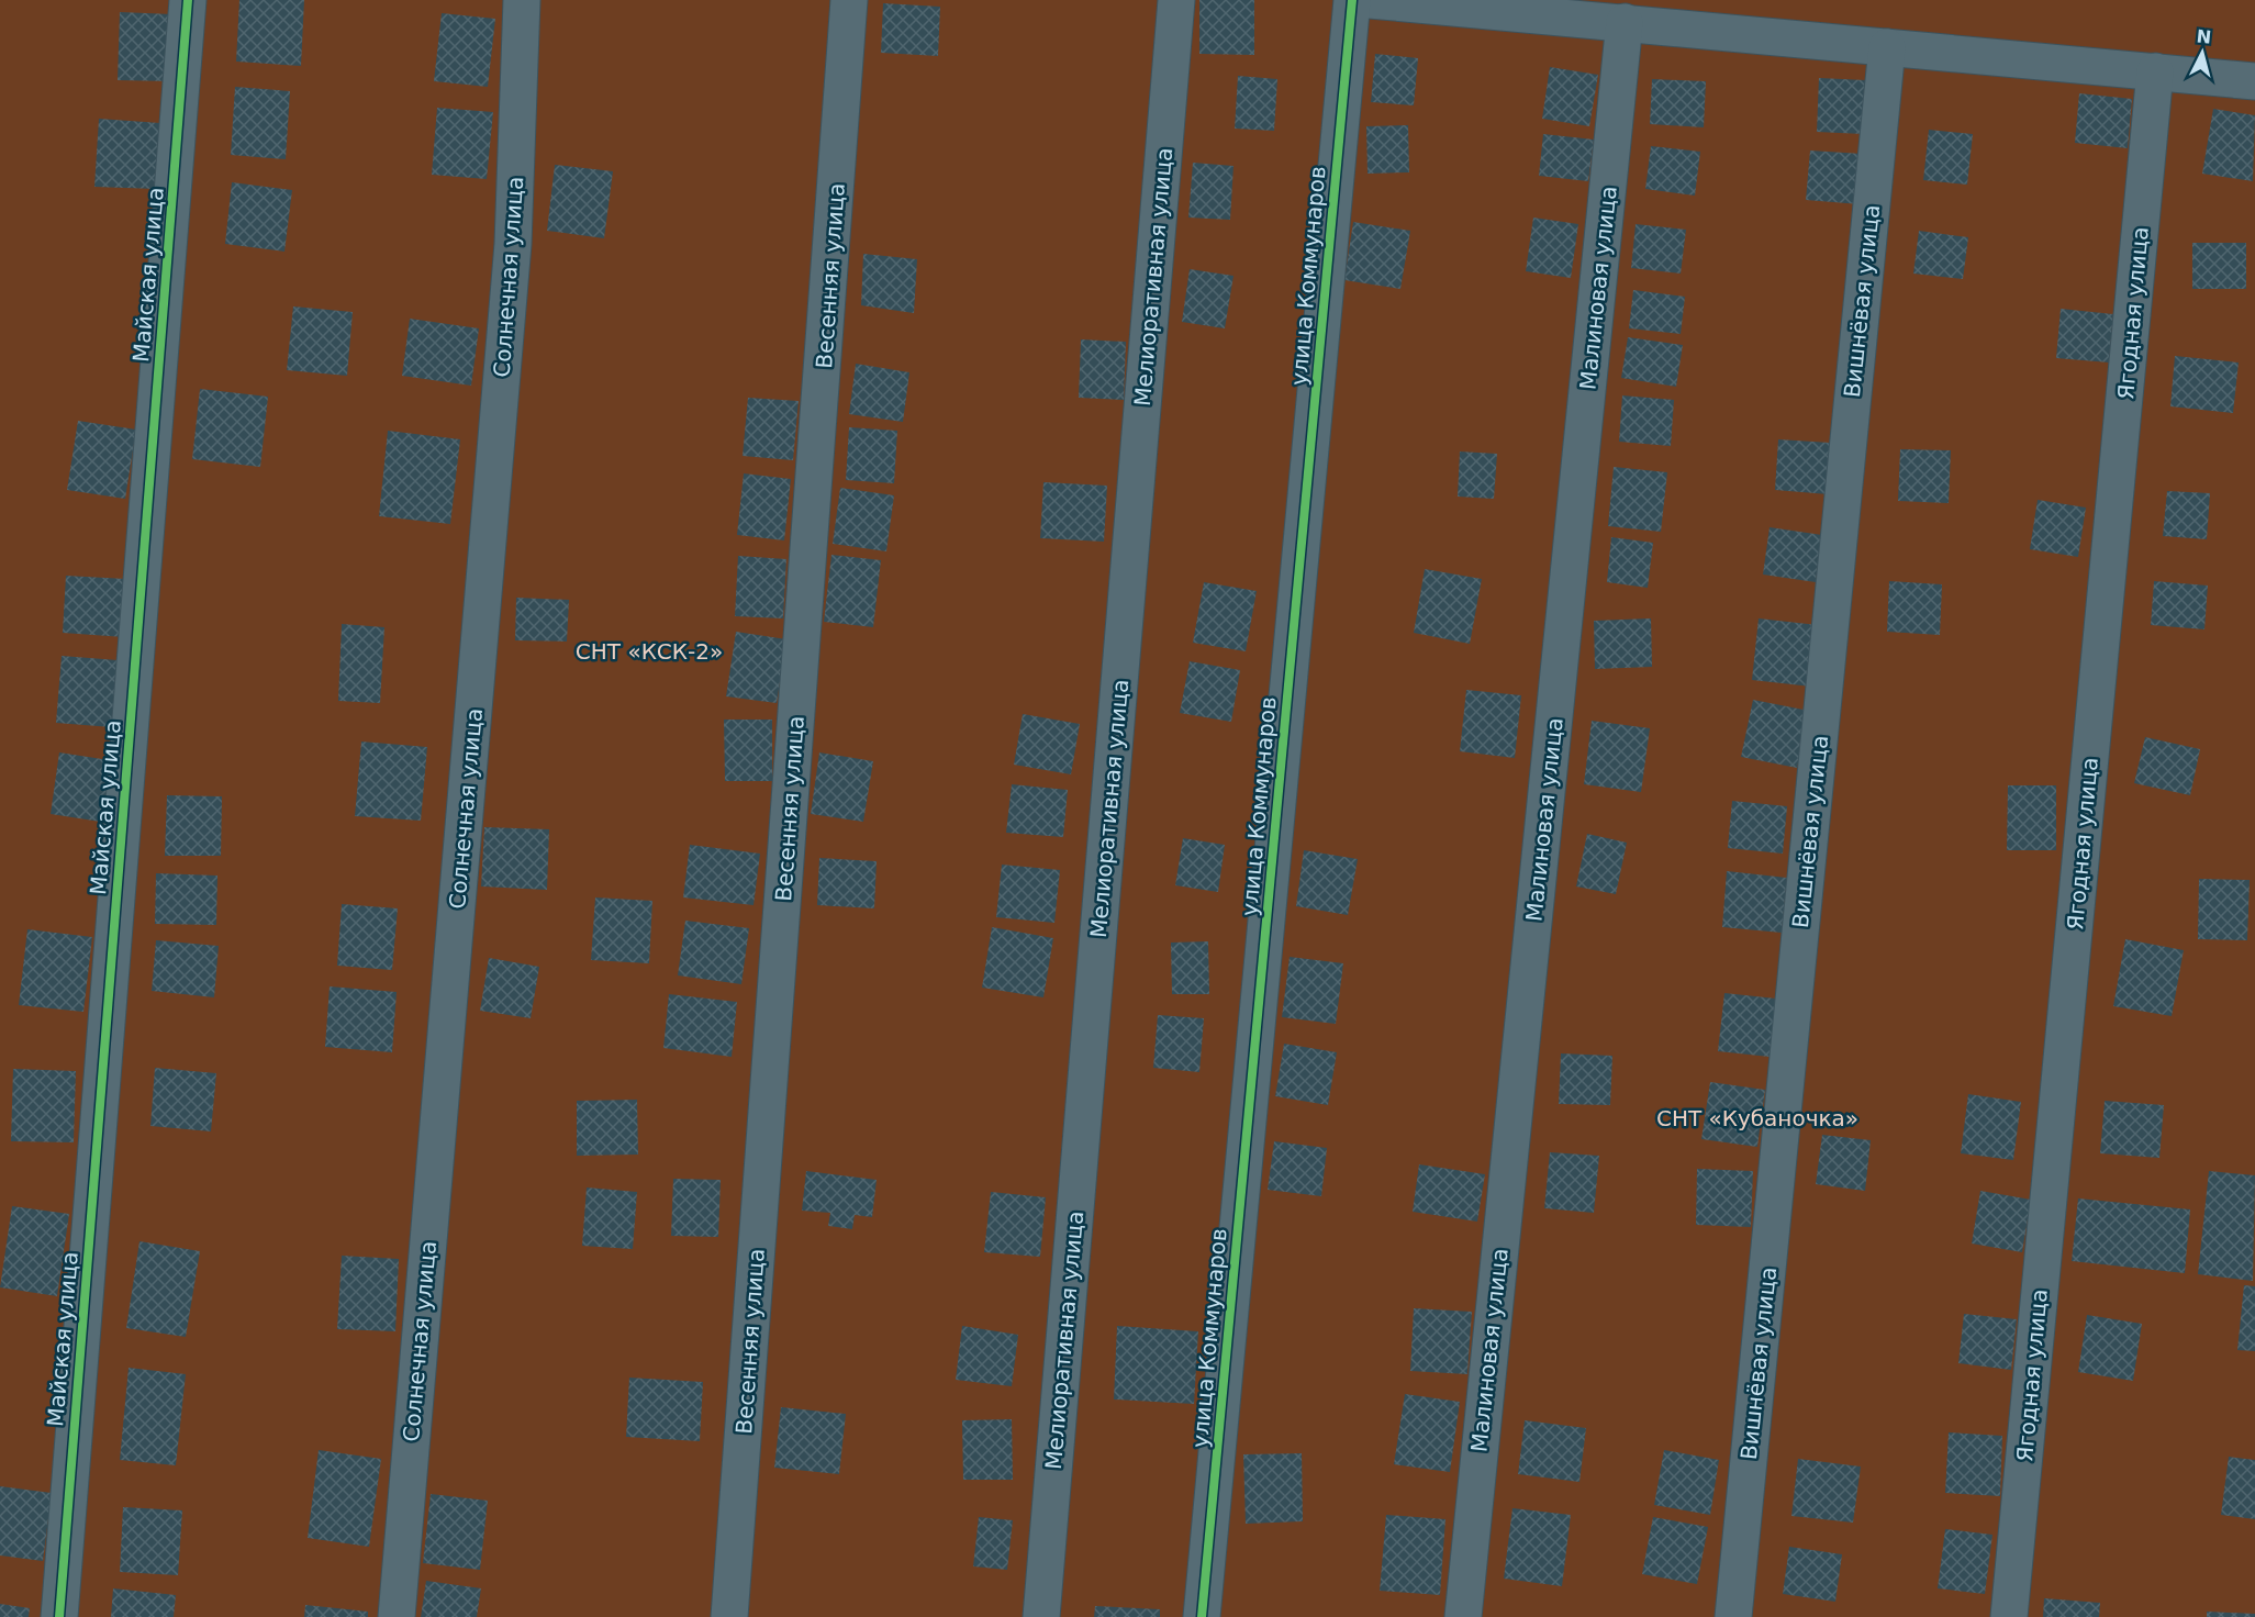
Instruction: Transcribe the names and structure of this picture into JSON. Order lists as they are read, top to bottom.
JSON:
{
  "streets": {
    "street": [
      "Майская улица",
      "Весенняя улица",
      "улица Коммунаров",
      "Солнечная улица",
      "Мелиоративная улица",
      "Малиновая улица",
      "Вишнёвая улица",
      "Ягодная улица"
    ]
  },
  "parks": ["СНТ «КСК-2»", "СНТ «Кубаночка»"],
  "north": "top"
}
